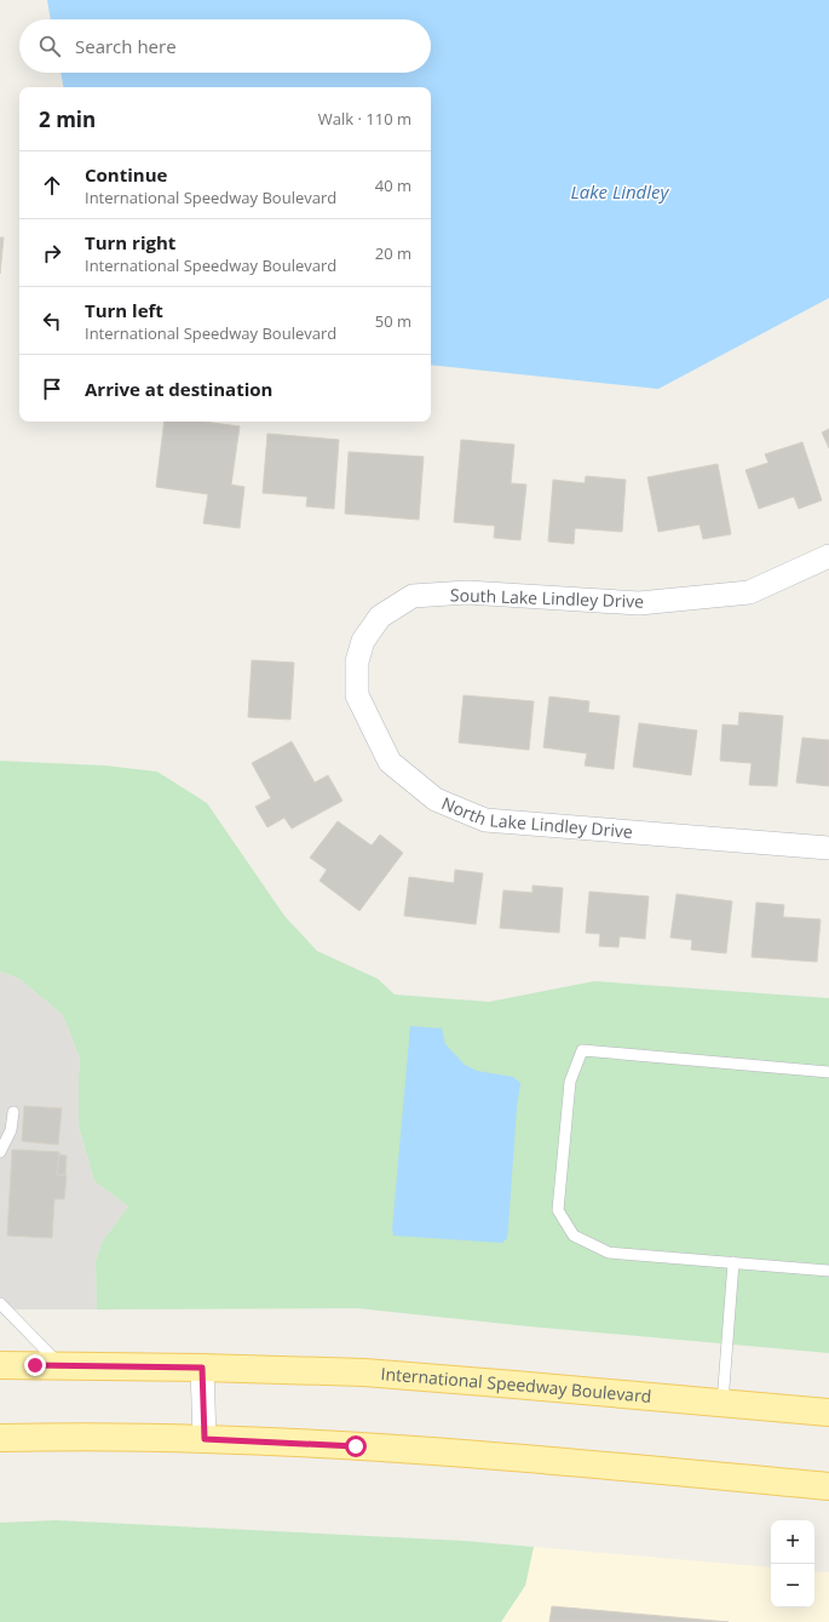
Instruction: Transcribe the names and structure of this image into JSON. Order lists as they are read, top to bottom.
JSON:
{
  "streets": {
    "main road": ["International Speedway Boulevard"],
    "street": ["South Lake Lindley Drive", "North Lake Lindley Drive"]
  },
  "crossings": [
    ["South Lake Lindley Drive", "North Lake Lindley Drive"]
  ],
  "water": ["Lake Lindley"],
  "page": {
    "search": "Search here",
    "heading": ["2 min", "Walk · 110 m"],
    "list": [
      ["Continue", "International Speedway Boulevard", "40 m"],
      ["Turn right", "International Speedway Boulevard", "20 m"],
      ["Turn left", "International Speedway Boulevard", "50 m"],
      "Arrive at destination"
    ],
    "map_buttons": ["+", "−"]
  }
}
